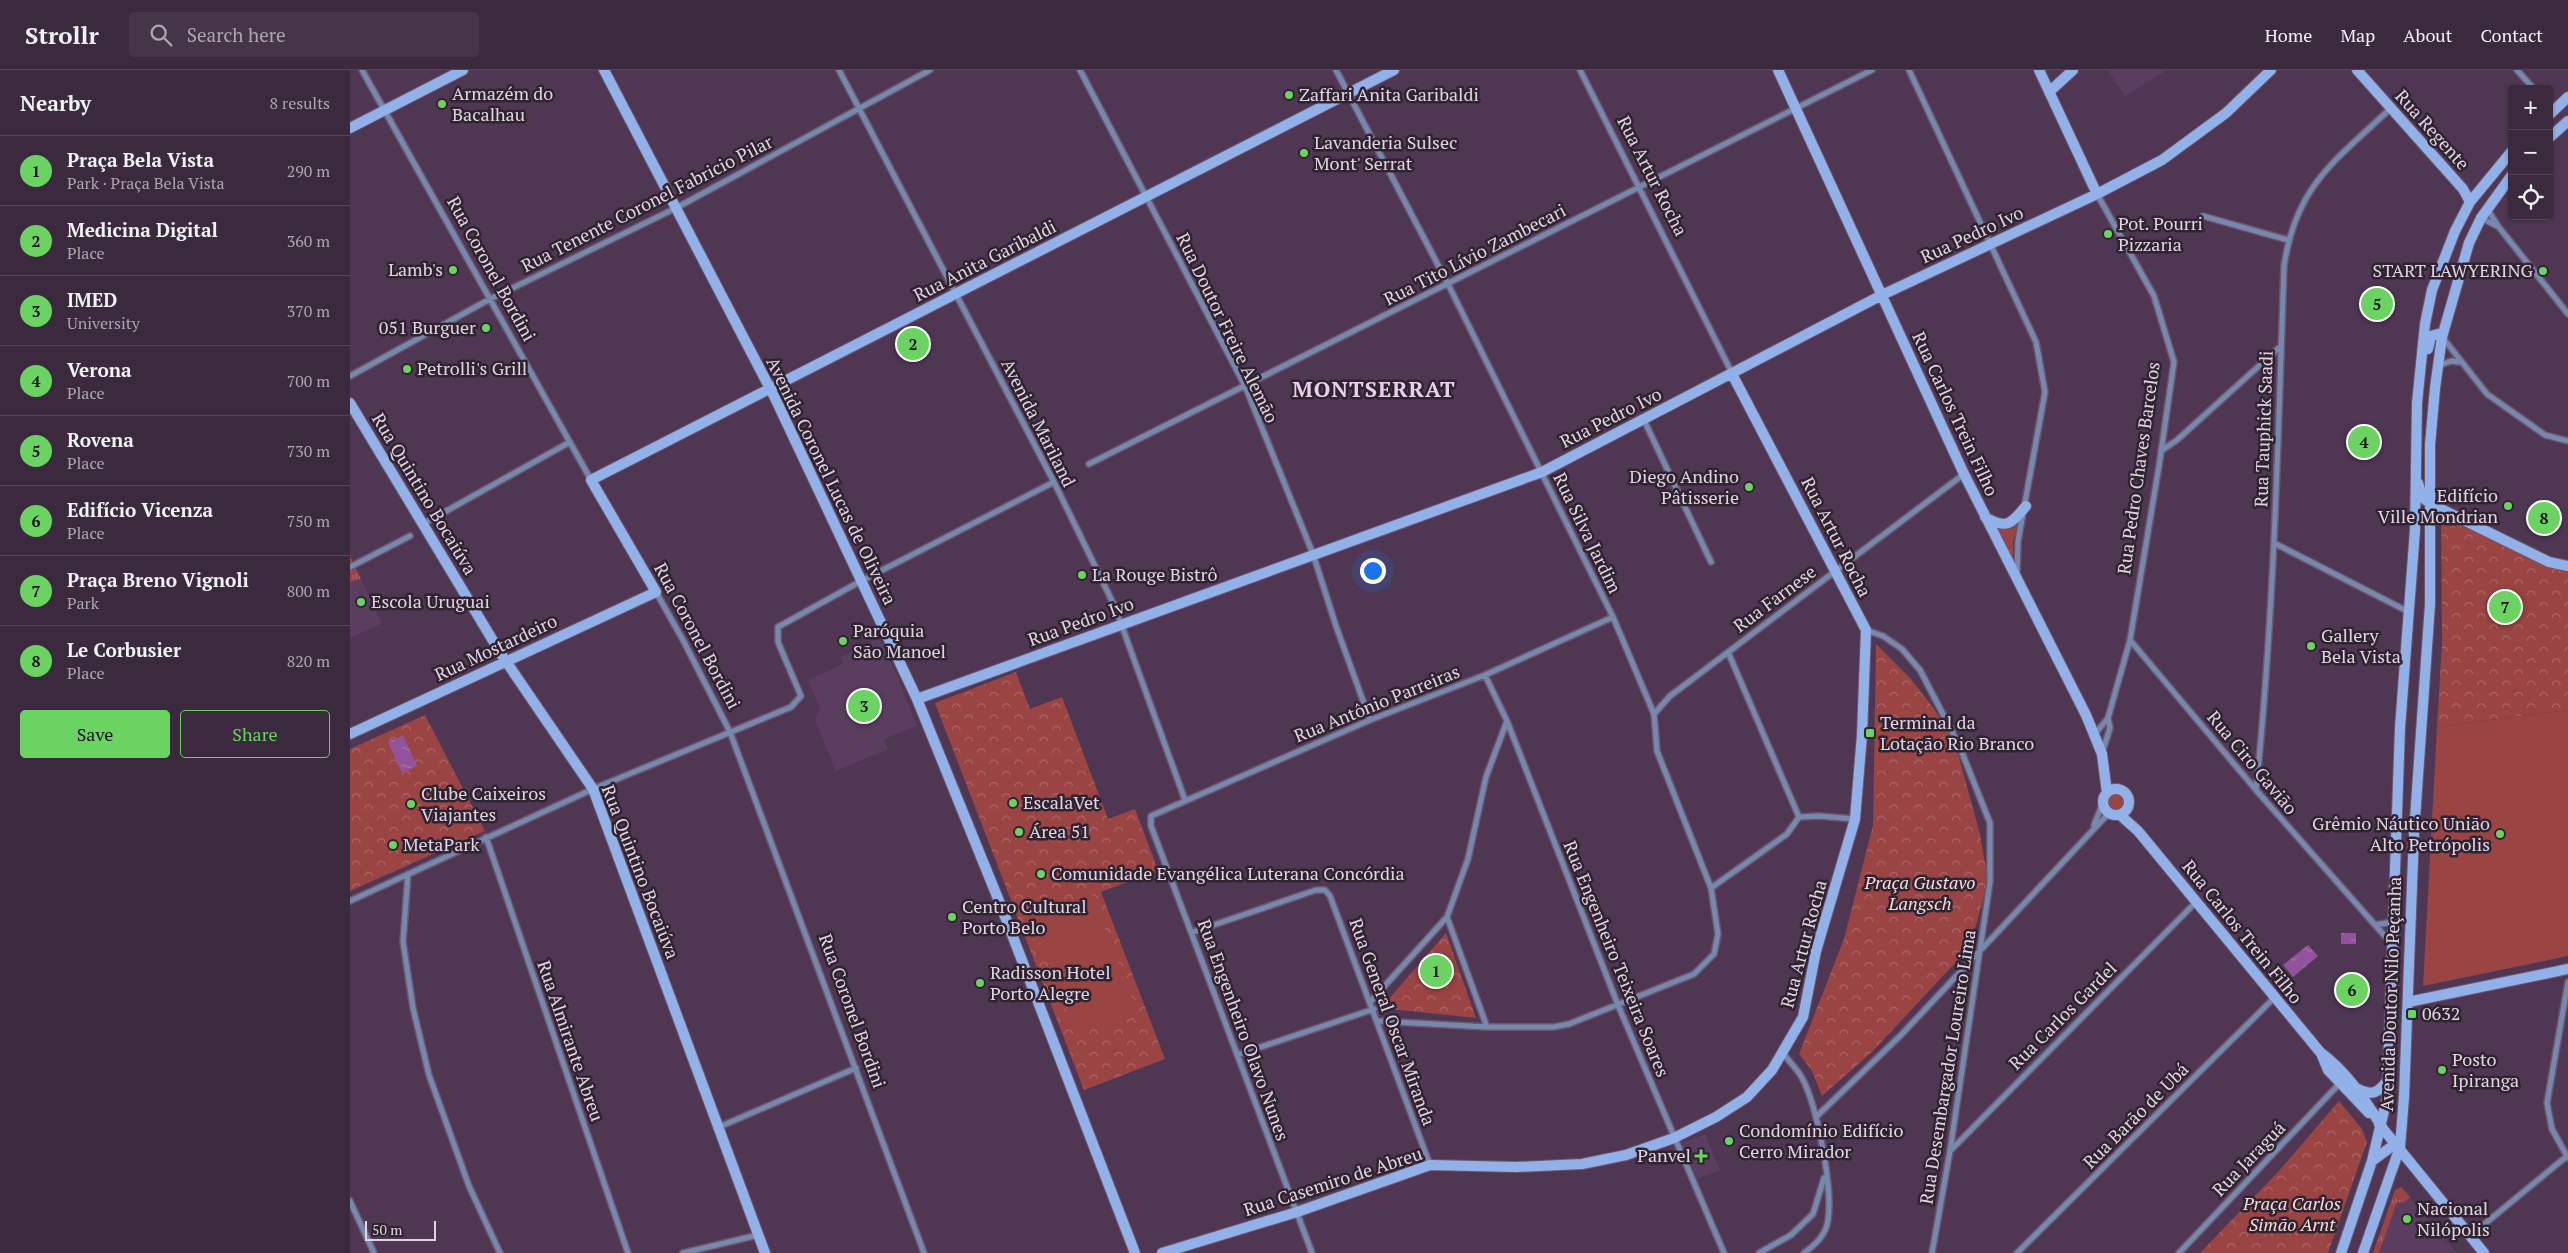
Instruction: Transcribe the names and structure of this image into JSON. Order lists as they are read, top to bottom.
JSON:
{
  "streets": {
    "street": [
      "Rua Regente",
      "Rua Artur Rocha",
      "Rua Tenente Coronel Fabricio Pilar",
      "Rua Pedro Ivo",
      "Rua Tito Lívio Zambecari",
      "Rua Anita Garibaldi",
      "Rua Coronel Bordini",
      "Rua Doutor Freire Alemão",
      "Rua Carlos Trein Filho",
      "Avenida Mariland",
      "Rua Tauphick Saadi",
      "Rua Pedro Chaves Barcelos",
      "Avenida Coronel Lucas de Oliveira",
      "Rua Quintino Bocaiúva",
      "Rua Silva Jardim",
      "Rua Farnese",
      "Rua Mostardeiro",
      "Rua Antônio Parreiras",
      "Rua Ciro Gavião",
      "Rua Engenheiro Teixeira Soares",
      "Avenida Doutor Nilo Peçanha",
      "Rua Carlos Gardel",
      "Rua General Oscar Miranda",
      "Rua Engenheiro Olavo Nunes",
      "Rua Almirante Abreu",
      "Rua Desembargador Loureiro Lima",
      "Rua Barão de Ubá",
      "Rua Jaraguá",
      "Rua Casemiro de Abreu"
    ]
  },
  "crossings": [
    ["Rua Regente", "Rua Tauphick Saadi"],
    ["Rua Regente", "Avenida Doutor Nilo Peçanha"],
    ["Rua Artur Rocha", "Rua Pedro Ivo"],
    ["Rua Artur Rocha", "Rua Tito Lívio Zambecari"],
    ["Rua Artur Rocha", "Rua Farnese"],
    ["Rua Artur Rocha", "Rua Desembargador Loureiro Lima"],
    ["Rua Artur Rocha", "Rua Casemiro de Abreu"],
    ["Rua Tenente Coronel Fabricio Pilar", "Rua Coronel Bordini"],
    ["Rua Tenente Coronel Fabricio Pilar", "Avenida Mariland"],
    ["Rua Tenente Coronel Fabricio Pilar", "Avenida Coronel Lucas de Oliveira"],
    ["Rua Pedro Ivo", "Rua Doutor Freire Alemão"],
    ["Rua Pedro Ivo", "Rua Carlos Trein Filho"],
    ["Rua Pedro Ivo", "Avenida Mariland"],
    ["Rua Pedro Ivo", "Rua Pedro Chaves Barcelos"],
    ["Rua Pedro Ivo", "Avenida Coronel Lucas de Oliveira"],
    ["Rua Pedro Ivo", "Rua Silva Jardim"],
    ["Rua Tito Lívio Zambecari", "Rua Doutor Freire Alemão"],
    ["Rua Tito Lívio Zambecari", "Rua Carlos Trein Filho"],
    ["Rua Tito Lívio Zambecari", "Rua Silva Jardim"],
    ["Rua Anita Garibaldi", "Rua Coronel Bordini"],
    ["Rua Anita Garibaldi", "Rua Doutor Freire Alemão"],
    ["Rua Anita Garibaldi", "Avenida Mariland"],
    ["Rua Anita Garibaldi", "Avenida Coronel Lucas de Oliveira"],
    ["Rua Anita Garibaldi", "Rua Silva Jardim"],
    ["Rua Coronel Bordini", "Rua Mostardeiro"],
    ["Rua Doutor Freire Alemão", "Rua Antônio Parreiras"],
    ["Rua Carlos Trein Filho", "Rua Pedro Chaves Barcelos"],
    ["Rua Carlos Trein Filho", "Rua Farnese"],
    ["Rua Carlos Trein Filho", "Avenida Doutor Nilo Peçanha"],
    ["Rua Carlos Trein Filho", "Rua Carlos Gardel"],
    ["Rua Carlos Trein Filho", "Rua Barão de Ubá"],
    ["Rua Carlos Trein Filho", "Rua Jaraguá"],
    ["Avenida Mariland", "Rua Antônio Parreiras"],
    ["Rua Tauphick Saadi", "Rua Ciro Gavião"],
    ["Rua Pedro Chaves Barcelos", "Rua Ciro Gavião"],
    ["Rua Quintino Bocaiúva", "Rua Mostardeiro"],
    ["Rua Silva Jardim", "Rua Farnese"],
    ["Rua Silva Jardim", "Rua Antônio Parreiras"],
    ["Rua Silva Jardim", "Rua Engenheiro Teixeira Soares"],
    ["Rua Silva Jardim", "Rua General Oscar Miranda"],
    ["Rua Antônio Parreiras", "Rua Engenheiro Teixeira Soares"],
    ["Rua Antônio Parreiras", "Rua Engenheiro Olavo Nunes"],
    ["Rua Ciro Gavião", "Avenida Doutor Nilo Peçanha"],
    ["Rua Engenheiro Teixeira Soares", "Rua Casemiro de Abreu"],
    ["Rua Carlos Gardel", "Rua Desembargador Loureiro Lima"],
    ["Rua General Oscar Miranda", "Rua Engenheiro Olavo Nunes"],
    ["Rua General Oscar Miranda", "Rua Casemiro de Abreu"],
    ["Rua Engenheiro Olavo Nunes", "Rua Casemiro de Abreu"]
  ],
  "districts": ["MONTSERRAT"],
  "parks": ["Praça Gustavo Langsch", "Praça Carlos Simão Arnt"],
  "places": {
    "other": [
      "Zaffari Anita Garibaldi",
      "Armazém do Bacalhau",
      "Lavanderia Sulsec Mont' Serrat",
      "Pot. Pourri Pizzaria",
      "Lamb's",
      "START LAWYERING",
      "051 Burguer",
      "Petrolli's Grill",
      "Diego Andino Pâtisserie",
      "Edifício Ville Mondrian",
      "La Rouge Bistrô",
      "Escola Uruguai",
      "Paróquia São Manoel",
      "Gallery Bela Vista",
      "EscalaVet",
      "Clube Caixeiros Viajantes",
      "Área 51",
      "Grêmio Náutico União Alto Petrópolis",
      "MetaPark",
      "Comunidade Evangélica Luterana Concórdia",
      "Centro Cultural Porto Belo",
      "Radisson Hotel Porto Alegre",
      "Posto Ipiranga",
      "Condomínio Edifício Cerro Mirador",
      "Nacional Nilópolis"
    ],
    "transit": ["Terminal da Lotação Rio Branco", "0632"],
    "health": ["Panvel"]
  },
  "scale_bar": "50 m",
  "page": {
    "header": "Strollr",
    "search": "Search here",
    "nav": [
      "Home",
      "Map",
      "About",
      "Contact"
    ],
    "heading": ["Nearby", "8 results"],
    "map_buttons": ["+", "−"],
    "list": [
      {
        "mark": "1",
        "name": "Praça Bela Vista",
        "note": "Park · Praça Bela Vista",
        "value": "290 m"
      },
      {
        "mark": "2",
        "name": "Medicina Digital",
        "note": "Place",
        "value": "360 m"
      },
      {
        "mark": "3",
        "name": "IMED",
        "note": "University",
        "value": "370 m"
      },
      {
        "mark": "4",
        "name": "Verona",
        "note": "Place",
        "value": "700 m"
      },
      {
        "mark": "5",
        "name": "Rovena",
        "note": "Place",
        "value": "730 m"
      },
      {
        "mark": "6",
        "name": "Edifício Vicenza",
        "note": "Place",
        "value": "750 m"
      },
      {
        "mark": "7",
        "name": "Praça Breno Vignoli",
        "note": "Park",
        "value": "800 m"
      },
      {
        "mark": "8",
        "name": "Le Corbusier",
        "note": "Place",
        "value": "820 m"
      }
    ],
    "pins": [
      "5",
      "2",
      "4",
      "8",
      "7",
      "3",
      "1",
      "6"
    ],
    "buttons": ["Save", "Share"],
    "scale": "50 m"
  }
}
